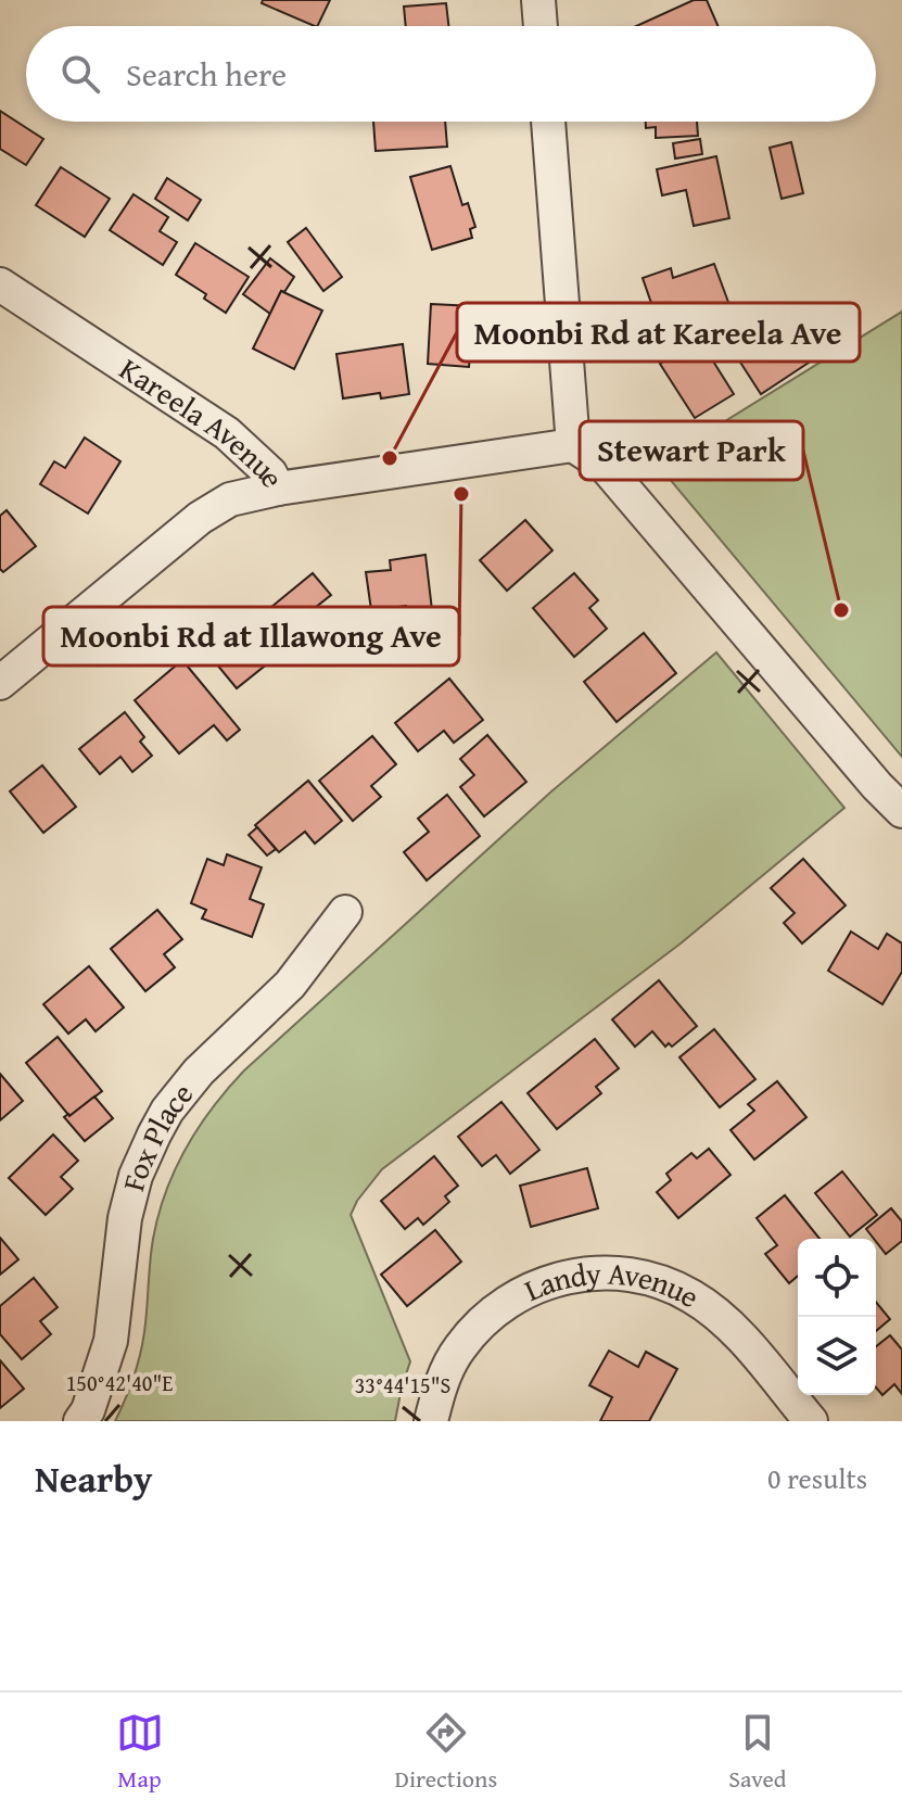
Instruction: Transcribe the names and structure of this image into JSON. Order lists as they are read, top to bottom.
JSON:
{
  "streets": {
    "street": ["Kareela Avenue", "Fox Place", "Landy Avenue"]
  },
  "places": ["Moonbi Rd at Kareela Ave", "Moonbi Rd at Illawong Ave", "Stewart Park"],
  "page": {
    "search": "Search here",
    "heading": ["Nearby", "0 results"],
    "nav": ["Map", "Directions", "Saved"]
  },
  "coordinates": ["150°42'40\"E", "33°44'15\"S"]
}
